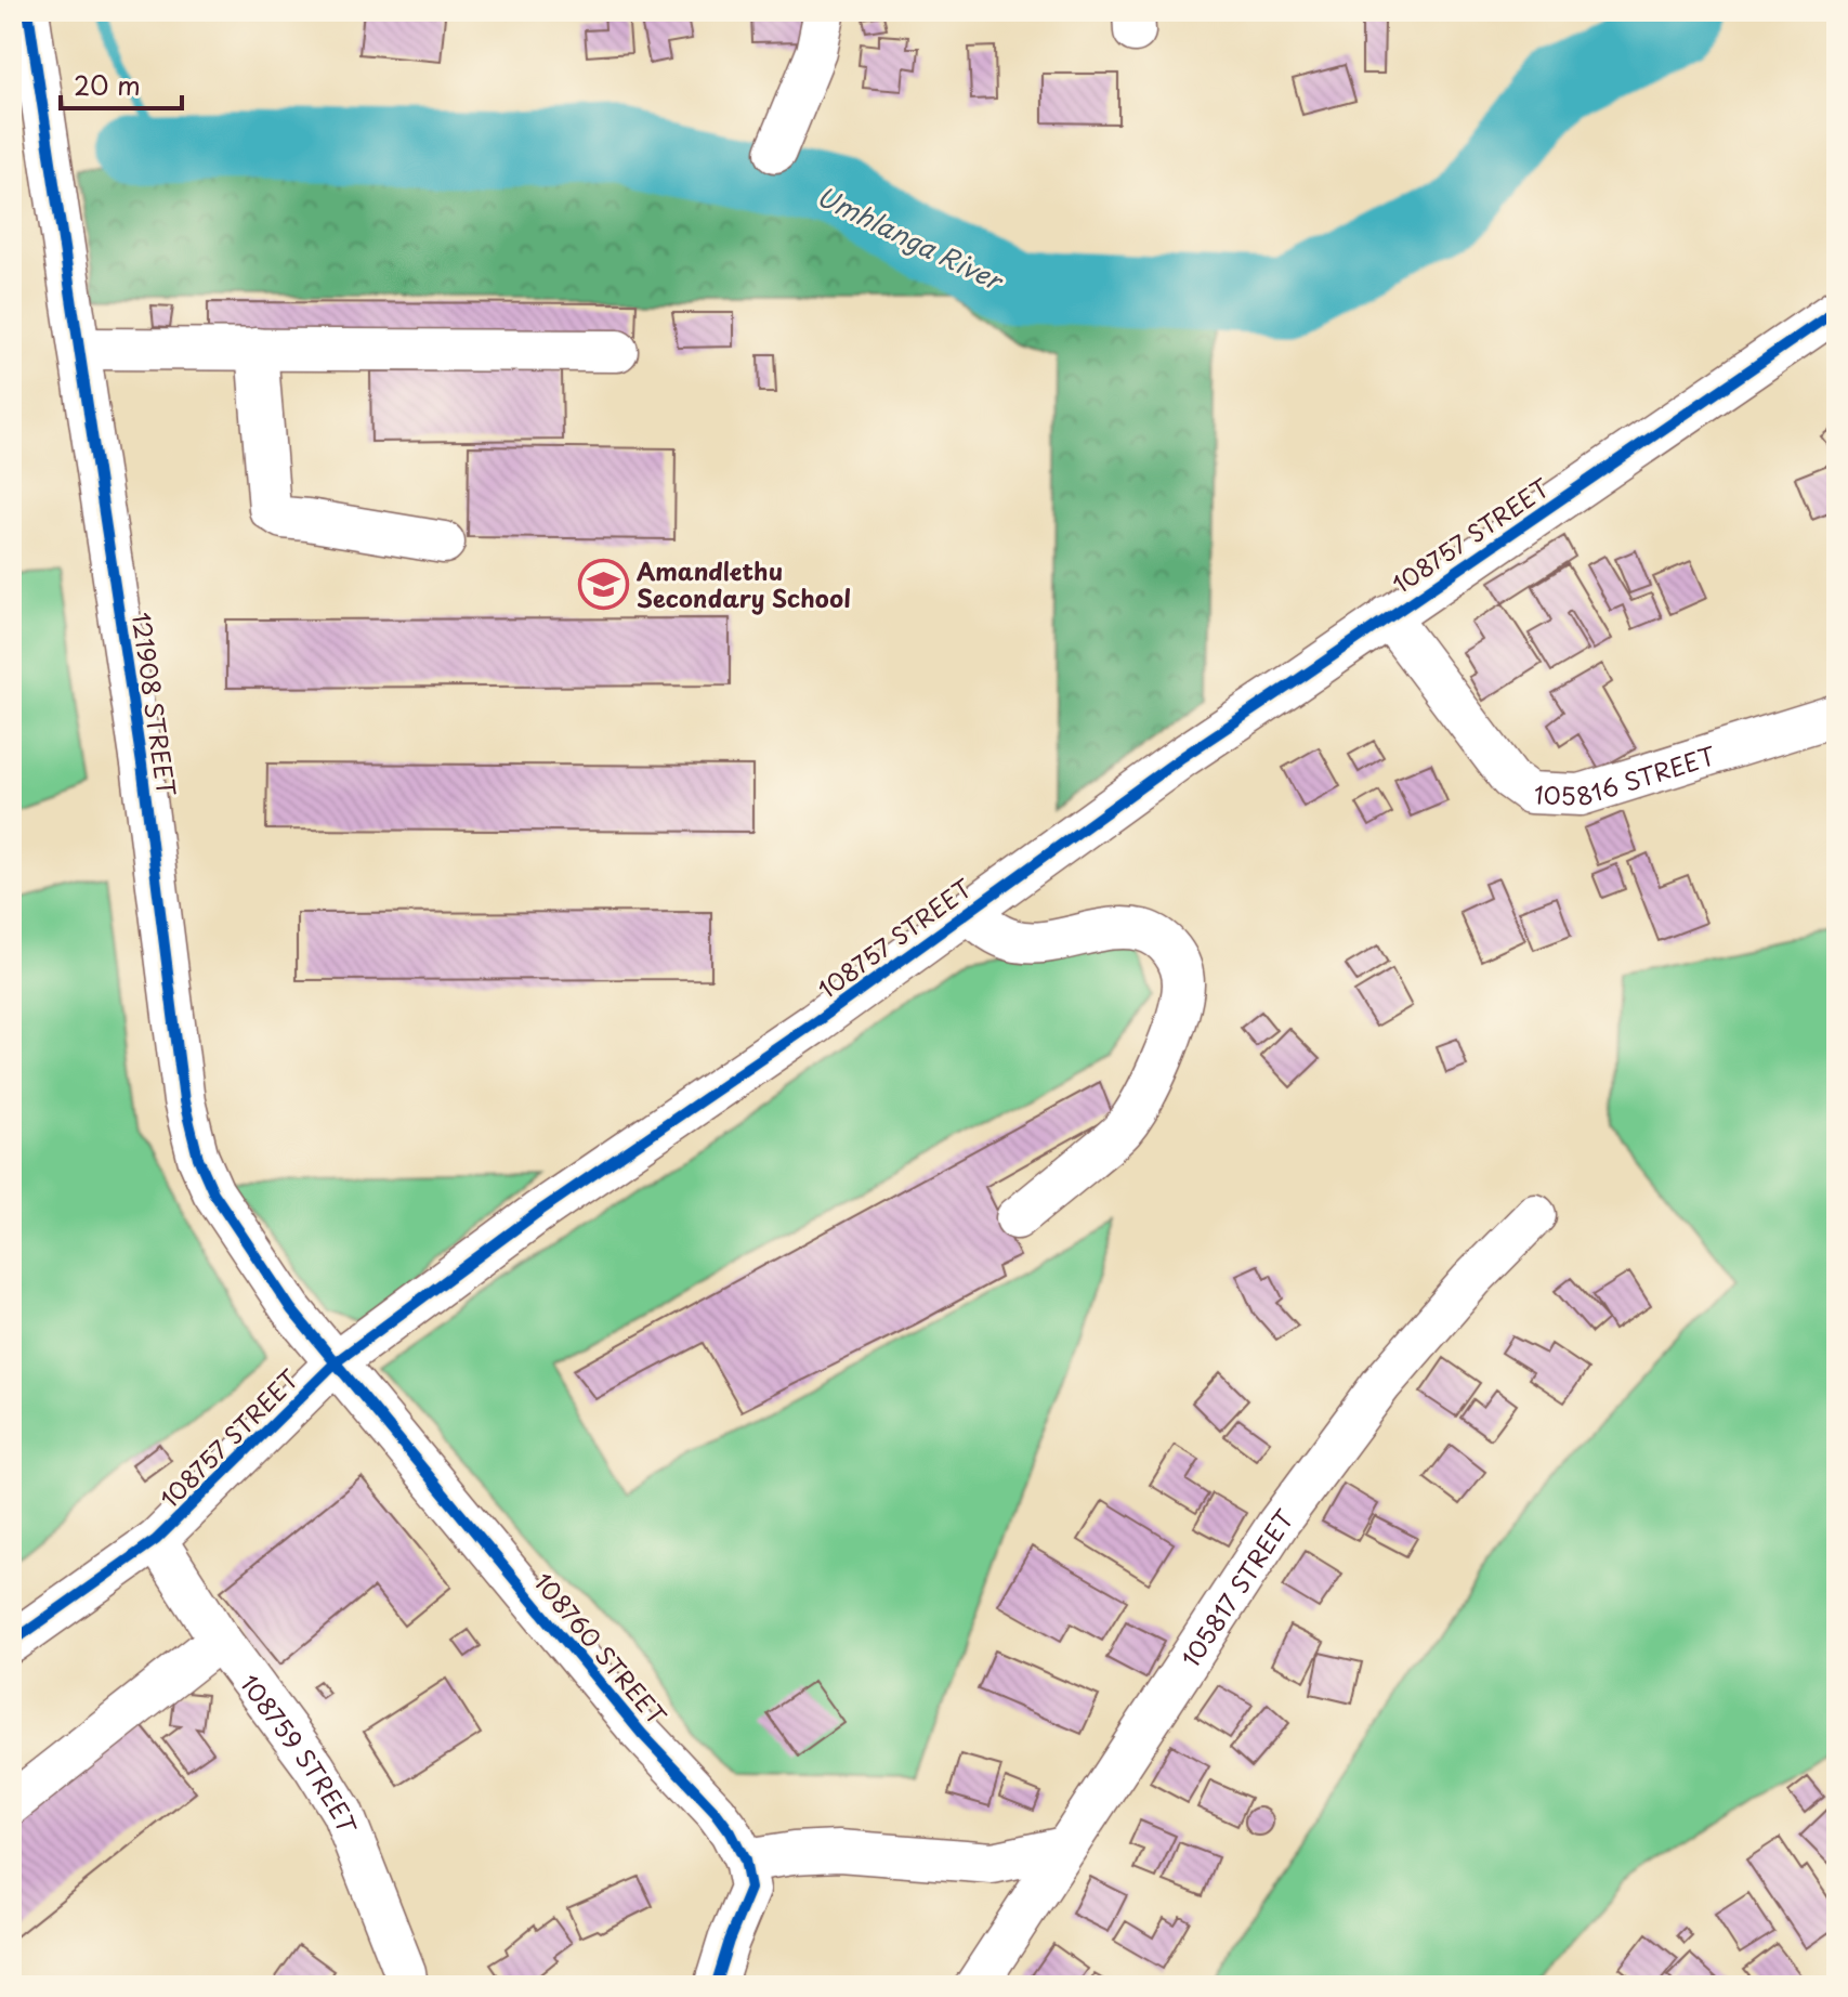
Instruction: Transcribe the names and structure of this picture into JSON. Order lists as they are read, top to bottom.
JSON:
{
  "streets": {
    "street": [
      "108757 STREET",
      "121908 STREET",
      "105816 STREET",
      "105817 STREET",
      "108760 STREET",
      "108759 STREET"
    ]
  },
  "crossings": [
    ["108757 STREET", "121908 STREET"],
    ["108757 STREET", "105816 STREET"],
    ["108757 STREET", "108760 STREET"],
    ["108757 STREET", "108759 STREET"],
    ["121908 STREET", "108760 STREET"]
  ],
  "water": ["Umhlanga River"],
  "places": {
    "school or university": ["Amandlethu Secondary School"]
  },
  "scale_bar": "20 m"
}
